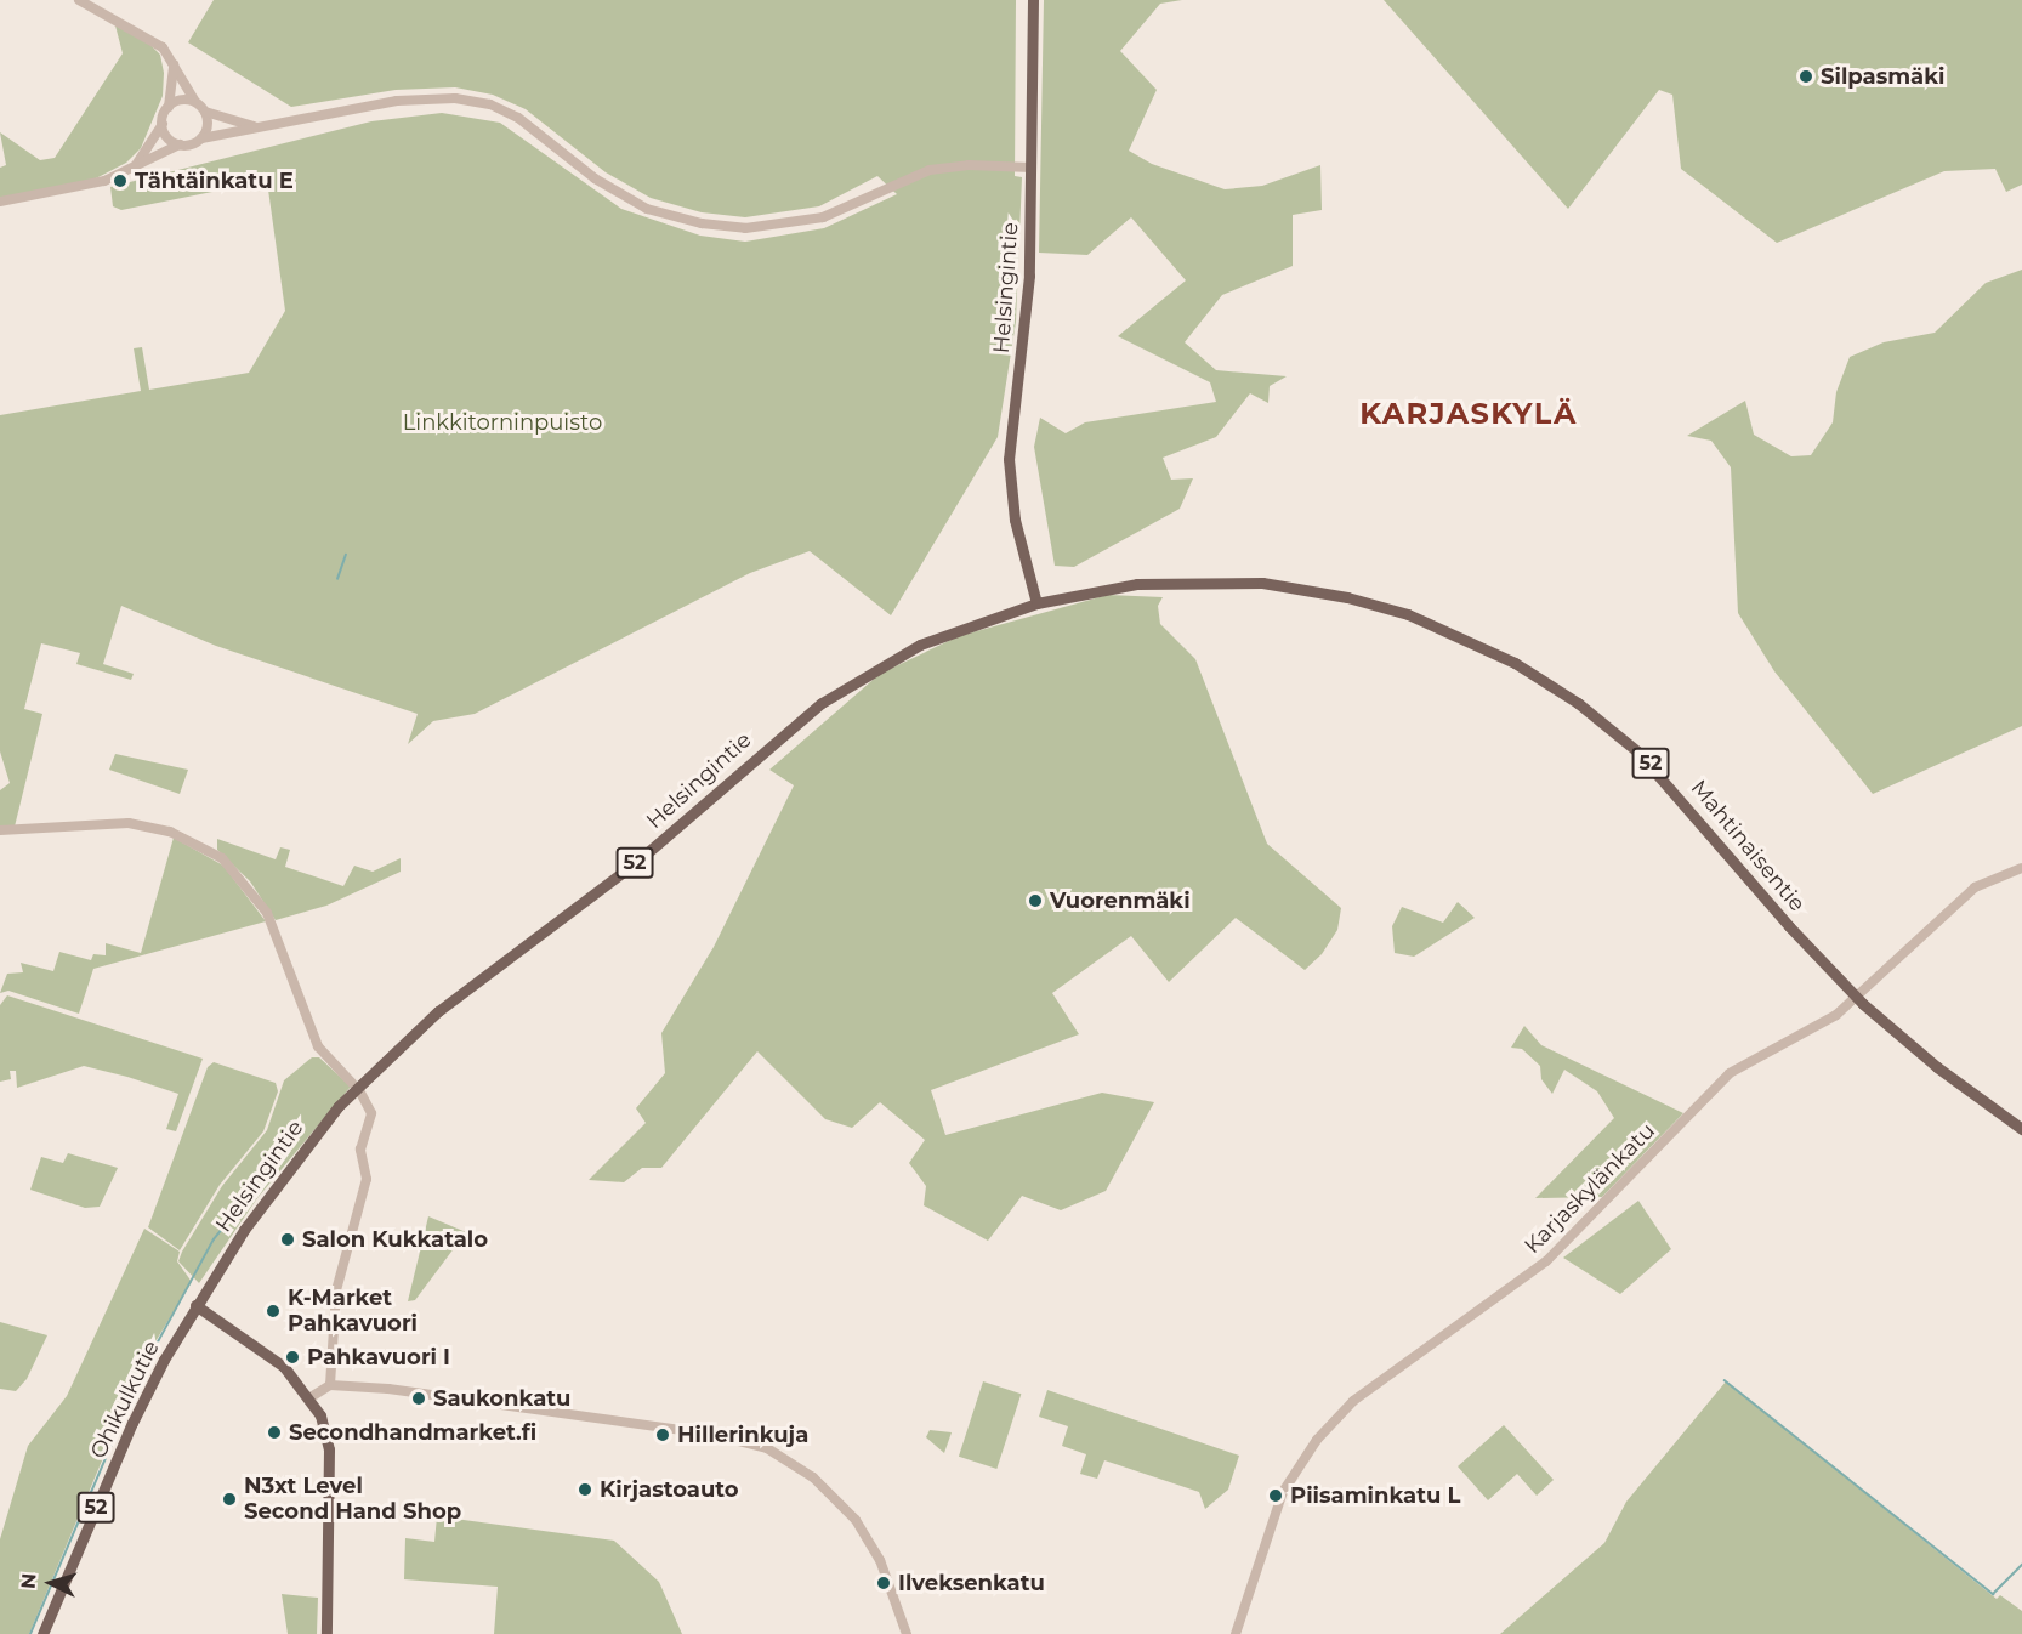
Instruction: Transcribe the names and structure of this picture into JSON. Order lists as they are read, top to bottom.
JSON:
{
  "streets": {
    "main road": [
      "Helsingintie",
      "52",
      "Mahtinaisentie",
      "Ohikulkutie"
    ],
    "street": ["Karjaskylänkatu"]
  },
  "crossings": [
    ["Helsingintie", "Mahtinaisentie"],
    ["Helsingintie", "Ohikulkutie"]
  ],
  "districts": ["KARJASKYLÄ"],
  "parks": ["Linkkitorninpuisto"],
  "places": [
    "Silpasmäki",
    "Tähtäinkatu E",
    "Vuorenmäki",
    "Salon Kukkatalo",
    "K-Market Pahkavuori",
    "Pahkavuori I",
    "Saukonkatu",
    "Secondhandmarket.fi",
    "Hillerinkuja",
    "Kirjastoauto",
    "Piisaminkatu L",
    "N3xt Level Second Hand Shop",
    "Ilveksenkatu"
  ],
  "north": "left"
}
